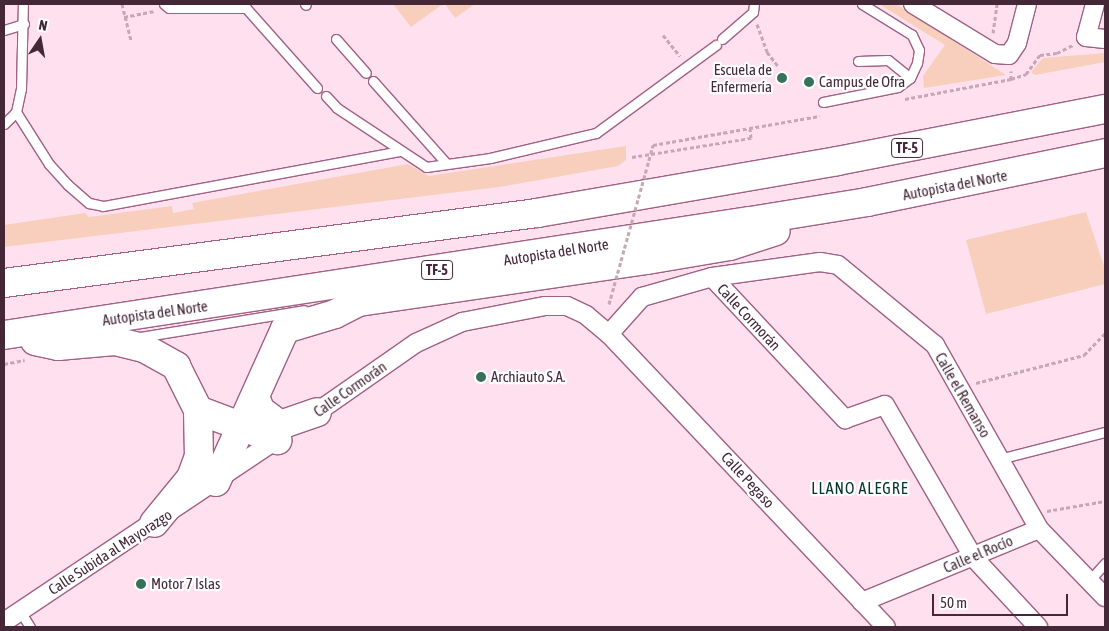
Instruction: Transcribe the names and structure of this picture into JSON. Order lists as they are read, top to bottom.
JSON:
{
  "streets": {
    "highway": ["TF-5", "Autopista del Norte"],
    "street": [
      "Calle Cormorán",
      "Calle el Remanso",
      "Calle Pegaso",
      "Calle Subida al Mayorazgo",
      "Calle el Rocío"
    ]
  },
  "crossings": [
    ["Calle Cormorán", "Calle el Remanso"],
    ["Calle Cormorán", "Calle Pegaso"],
    ["Calle Cormorán", "Calle Subida al Mayorazgo"],
    ["Calle Cormorán", "Calle el Rocío"],
    ["Calle el Remanso", "Calle el Rocío"],
    ["Calle Pegaso", "Calle el Rocío"]
  ],
  "districts": ["LLANO ALEGRE"],
  "places": [
    "Escuela de Enfermería",
    "Campus de Ofra",
    "Archiauto S.A.",
    "Motor 7 Islas"
  ],
  "scale_bar": "50 m",
  "north": "top"
}
